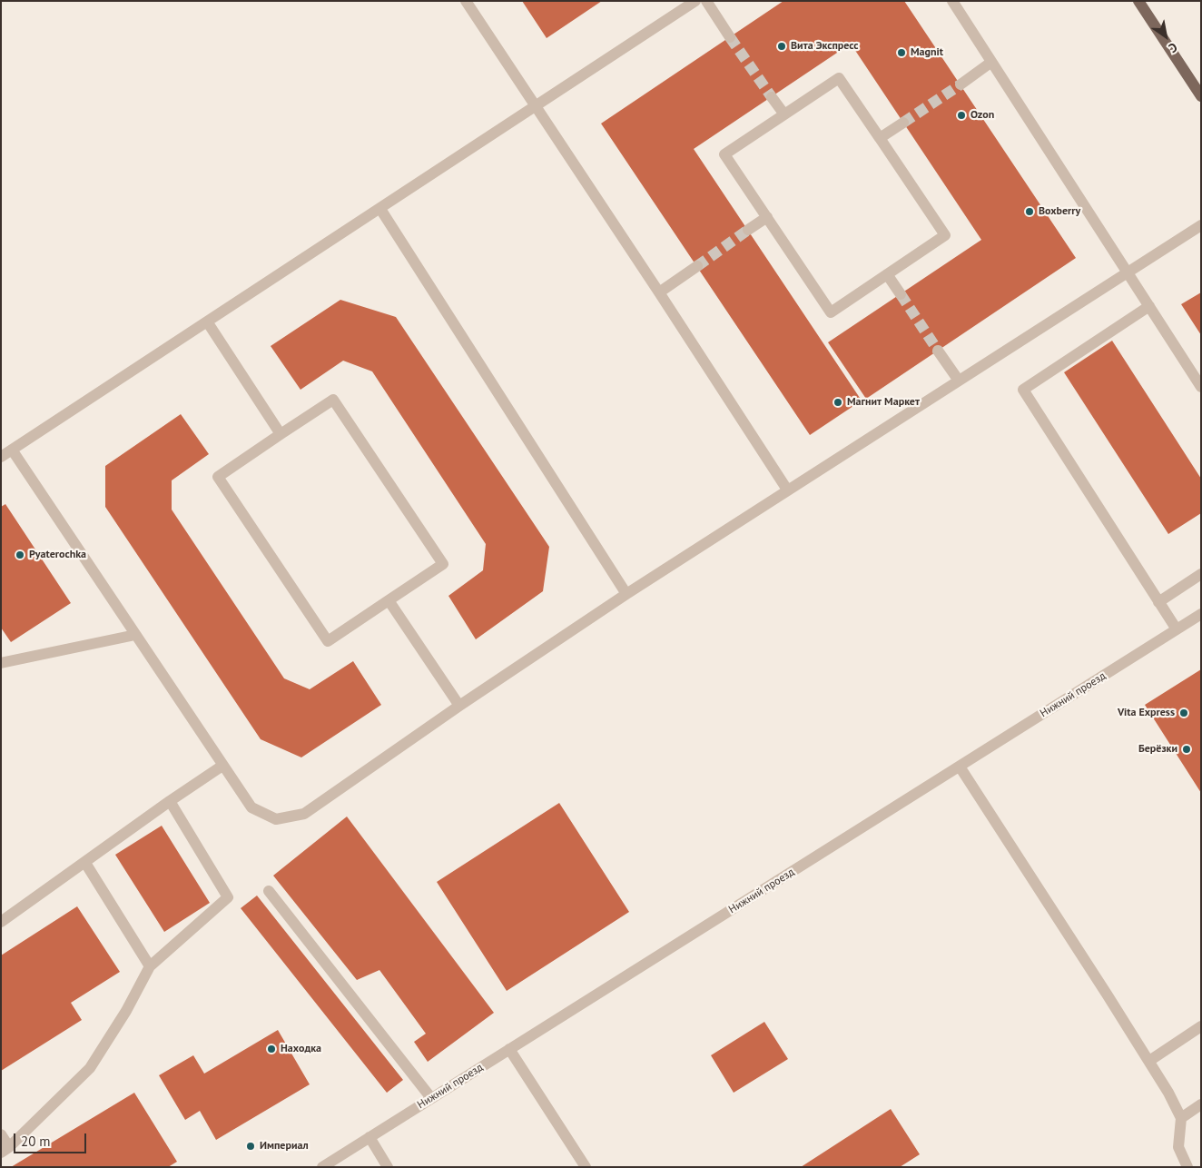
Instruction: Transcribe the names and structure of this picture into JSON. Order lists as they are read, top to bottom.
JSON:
{
  "streets": {
    "street": ["Нижний проезд"]
  },
  "places": [
    "Вита Экспресс",
    "Magnit",
    "Ozon",
    "Boxberry",
    "Магнит Маркет",
    "Pyaterochka",
    "Vita Express",
    "Берёзки",
    "Находка",
    "Империал"
  ],
  "scale_bar": "20 m",
  "north": "bottom right"
}
